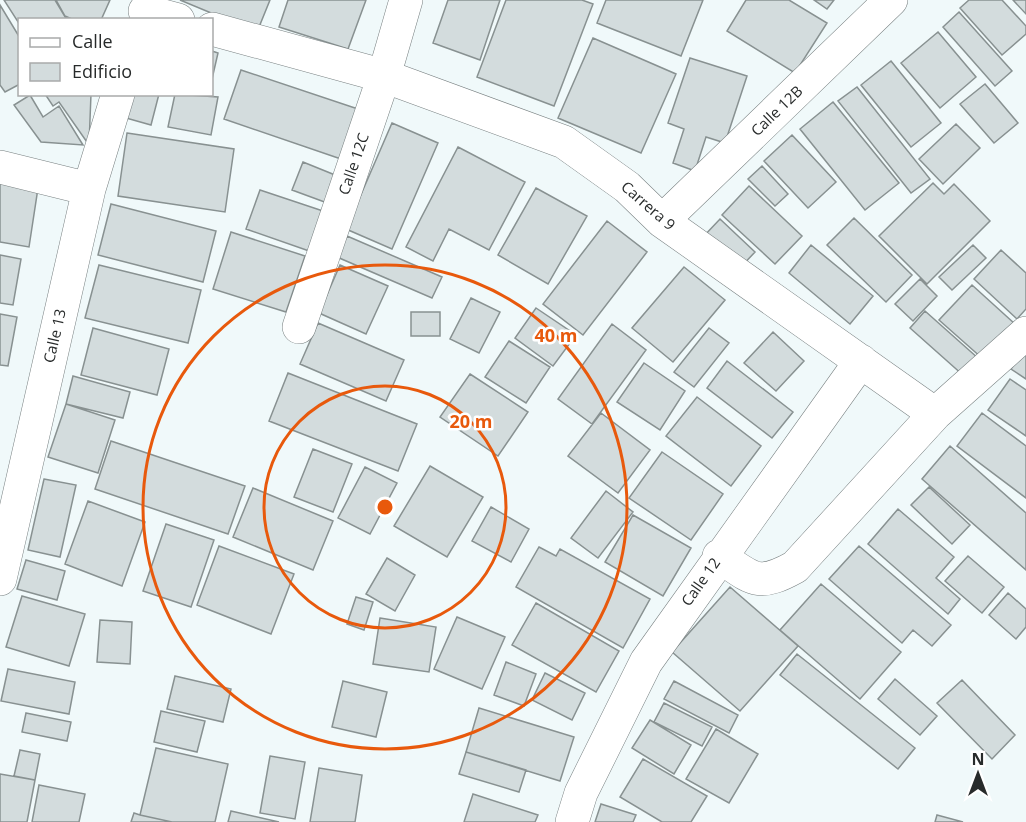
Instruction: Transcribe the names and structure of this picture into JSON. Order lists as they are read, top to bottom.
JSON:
{
  "streets": {
    "street": [
      "Calle 12B",
      "Calle 12C",
      "Carrera 9",
      "Calle 13",
      "Calle 12"
    ]
  },
  "crossings": [
    ["Calle 12B", "Carrera 9"],
    ["Calle 12C", "Carrera 9"],
    ["Carrera 9", "Calle 12"]
  ],
  "legend": ["Calle", "Edificio"],
  "north": "top",
  "rings": ["40 m", "20 m"]
}
